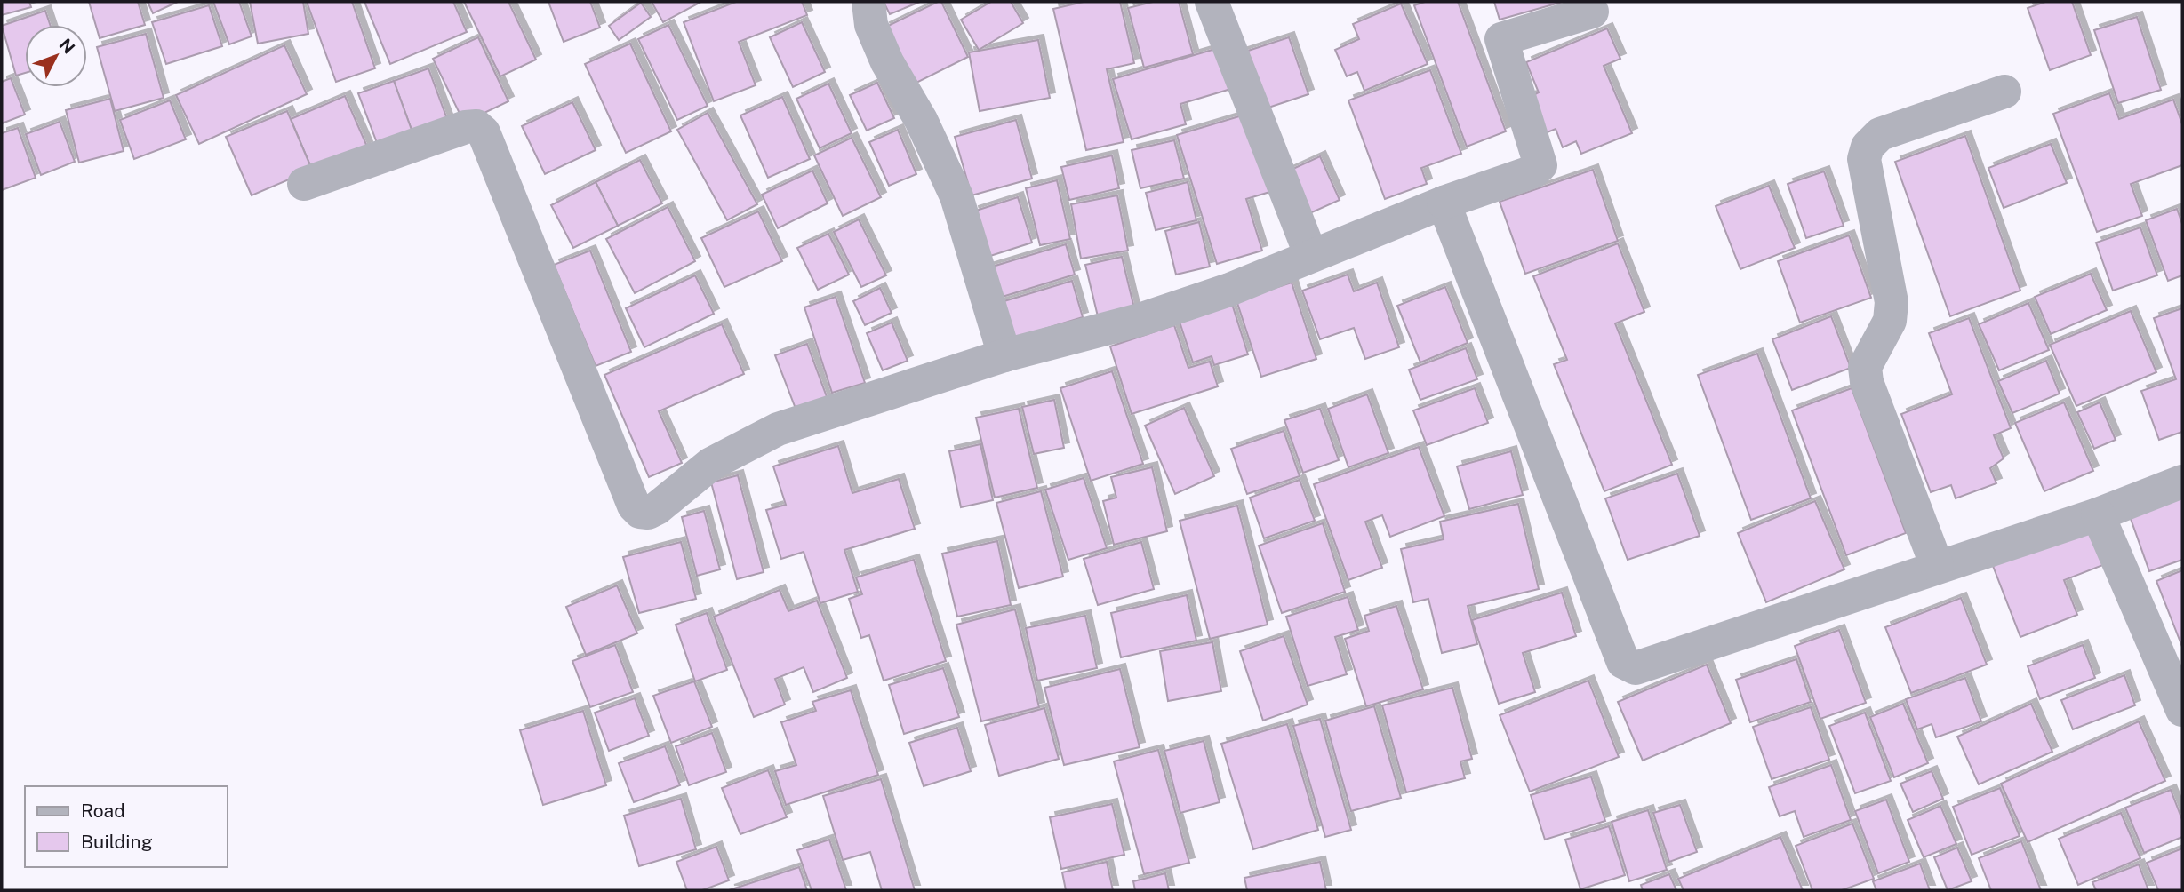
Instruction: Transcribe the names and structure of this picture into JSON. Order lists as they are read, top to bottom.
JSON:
{
  "legend": ["Road", "Building"],
  "north": "top right"
}
